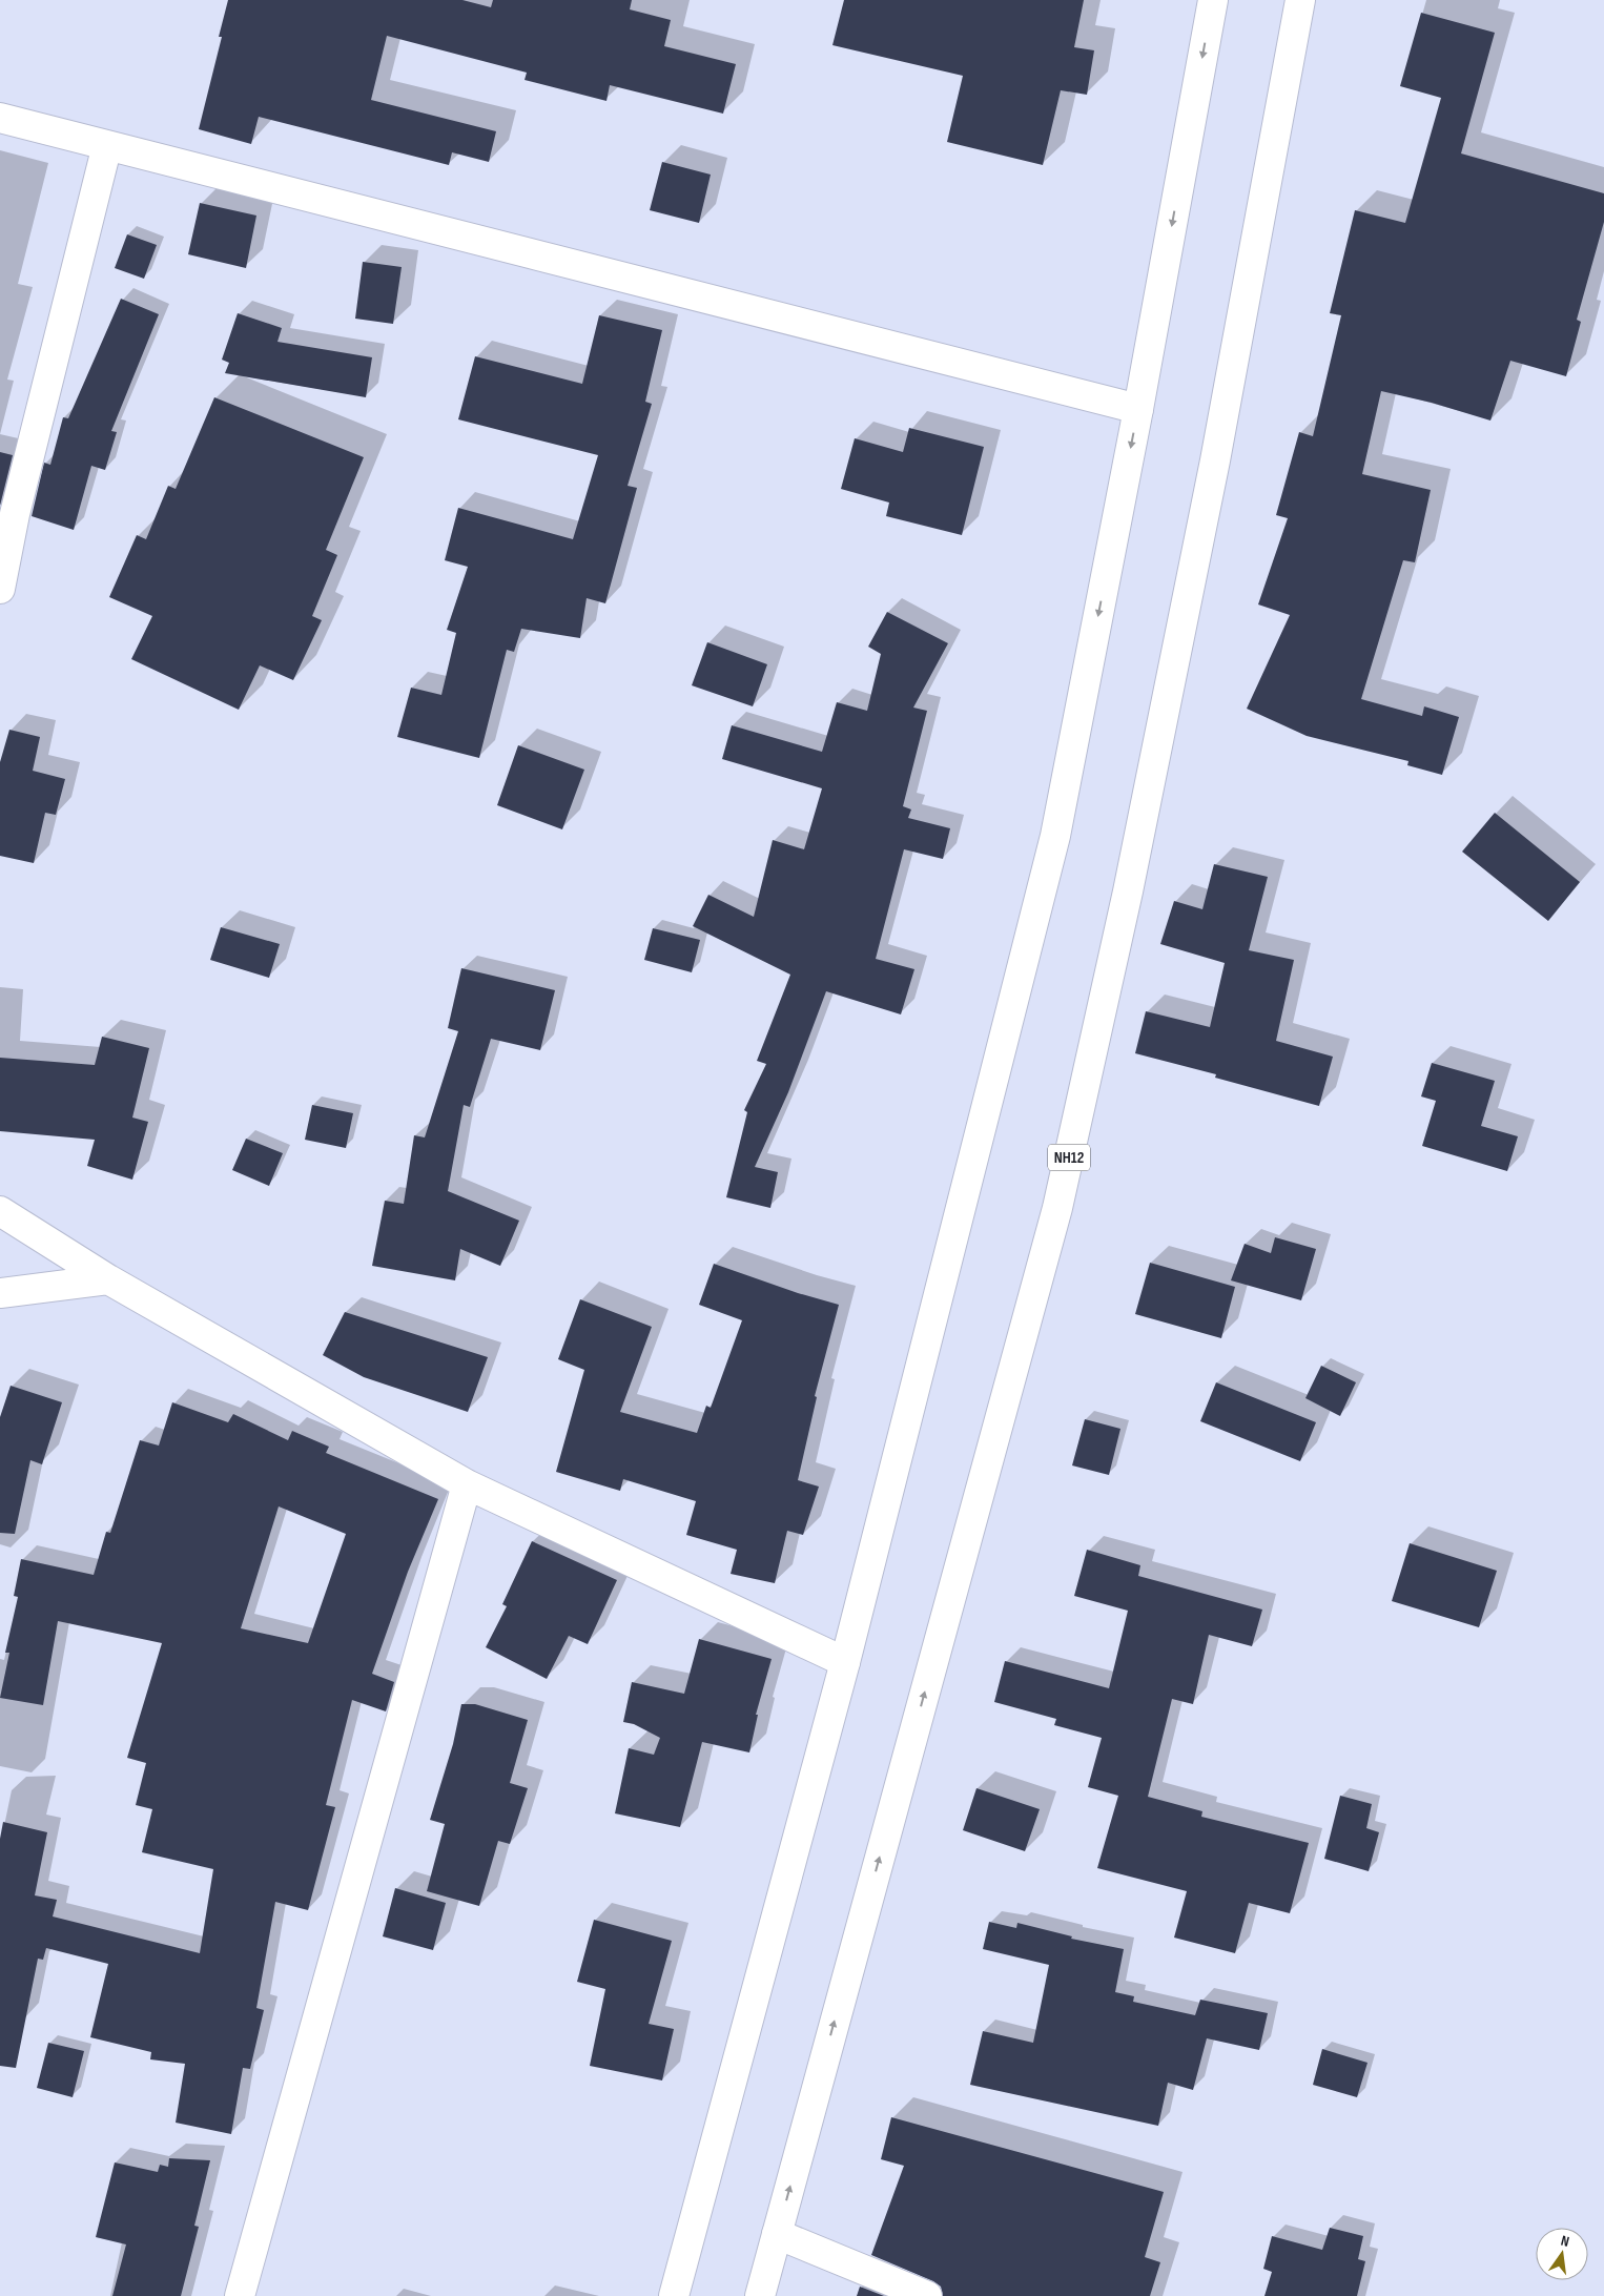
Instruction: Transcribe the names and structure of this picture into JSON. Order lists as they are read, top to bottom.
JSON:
{
  "streets": {
    "main road": ["NH12"]
  },
  "north": "top"
}
